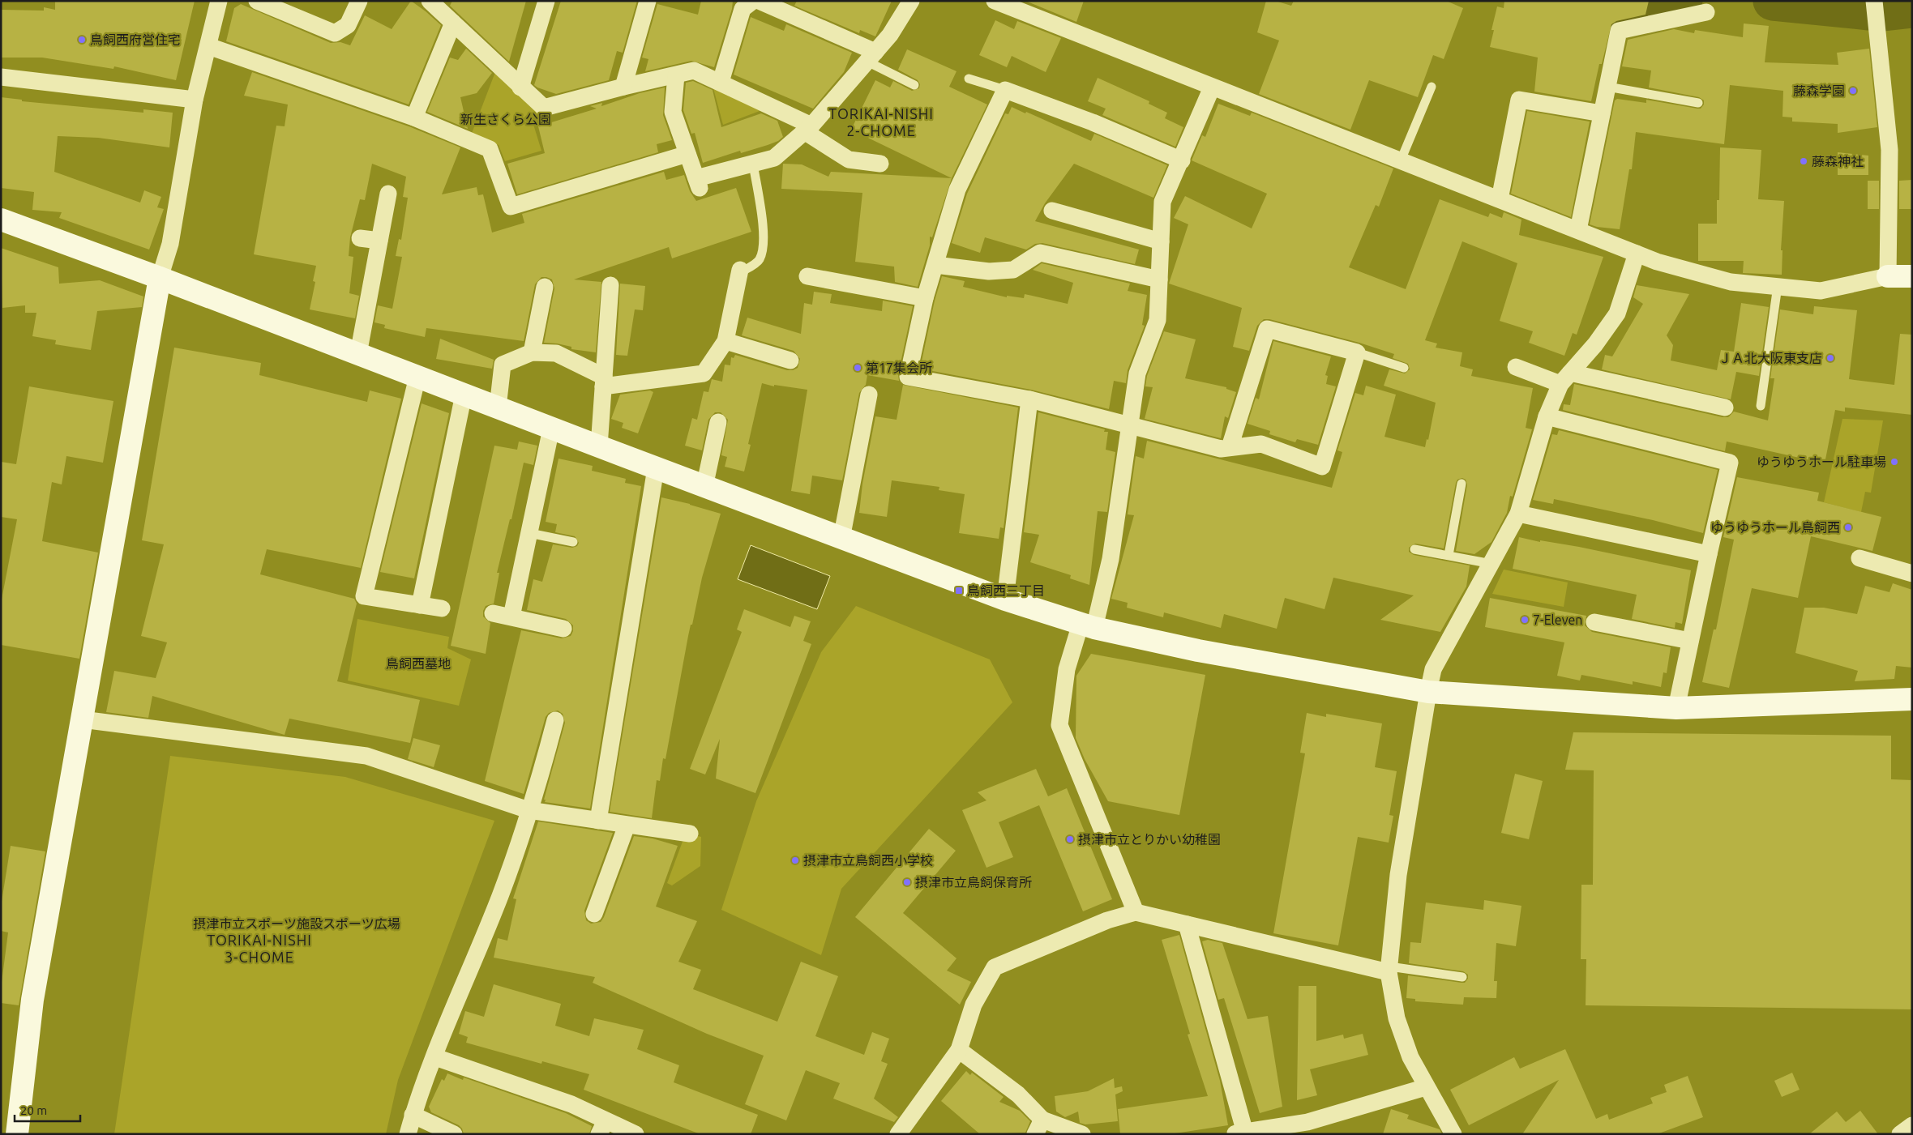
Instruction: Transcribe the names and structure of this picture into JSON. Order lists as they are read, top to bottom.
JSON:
{
  "districts": ["TORIKAI-NISHI 2-CHOME", "TORIKAI-NISHI 3-CHOME"],
  "parks": ["新生さくら公園", "鳥飼西墓地", "摂津市立スポーツ施設スポーツ広場"],
  "places": {
    "other": [
      "鳥飼西府営住宅",
      "藤森学園",
      "藤森神社",
      "ＪＡ北大阪東支店",
      "第17集会所",
      "ゆうゆうホール駐車場",
      "ゆうゆうホール鳥飼西",
      "7-Eleven",
      "摂津市立とりかい幼稚園",
      "摂津市立鳥飼西小学校",
      "摂津市立鳥飼保育所"
    ],
    "transit": ["鳥飼西三丁目"]
  },
  "scale_bar": "20 m"
}
